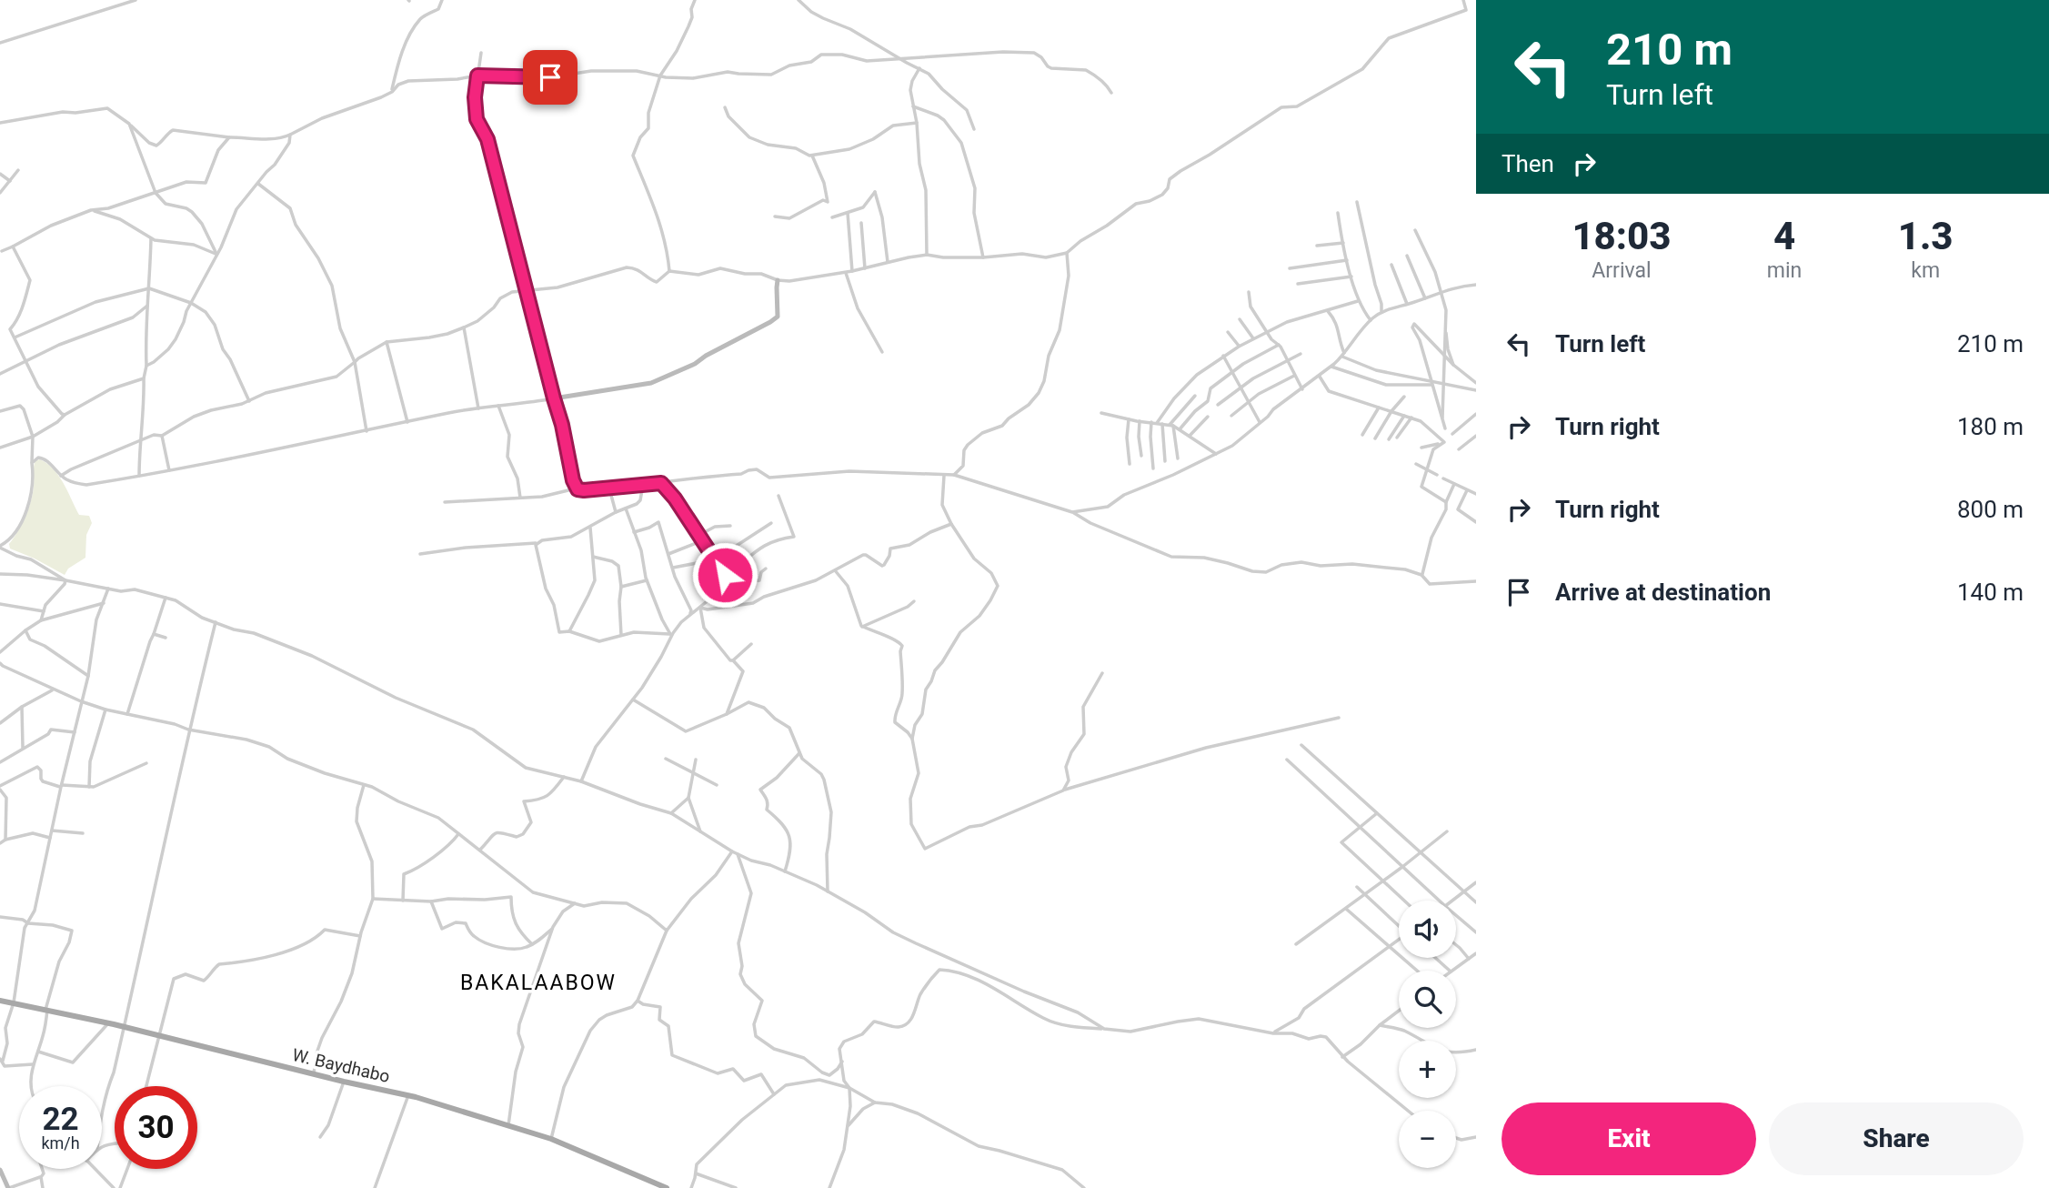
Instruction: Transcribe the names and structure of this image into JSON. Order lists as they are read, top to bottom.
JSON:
{
  "streets": {
    "main road": ["W. Baydhabo"]
  },
  "districts": ["BAKALAABOW"],
  "page": {
    "turn": ["210 m", "Turn left"],
    "then": "Then",
    "eta": [
      "18:03",
      "Arrival",
      "4",
      "min",
      "1.3",
      "km"
    ],
    "list": [
      {
        "name": "Turn left",
        "value": "210 m"
      },
      {
        "name": "Turn right",
        "value": "180 m"
      },
      {
        "name": "Turn right",
        "value": "800 m"
      },
      {
        "name": "Arrive at destination",
        "value": "140 m"
      }
    ],
    "map_buttons": ["+", "−"],
    "speed": "22 km/h",
    "limit": "30",
    "buttons": ["Exit", "Share"]
  }
}
